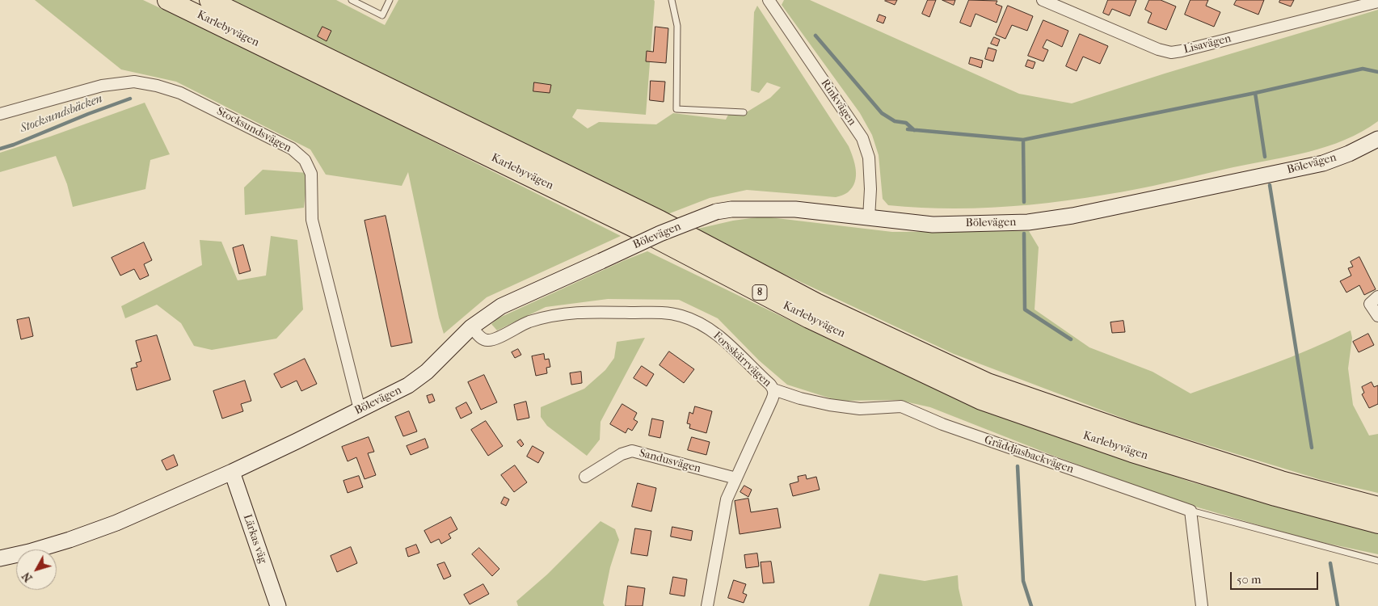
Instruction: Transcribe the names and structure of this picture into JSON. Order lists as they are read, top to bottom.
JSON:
{
  "streets": {
    "highway": ["Karlebyvägen", "8"],
    "main road": ["Bölevägen", "Lärkas väg"],
    "street": [
      "Lisavägen",
      "Rinkvägen",
      "Stocksundsvägen",
      "Forsskärrvägen",
      "Gräddjasbackvägen",
      "Sandusvägen"
    ]
  },
  "crossings": [
    ["Rinkvägen", "Bölevägen"],
    ["Stocksundsvägen", "Bölevägen"],
    ["Bölevägen", "Forsskärrvägen"],
    ["Bölevägen", "Lärkas väg"],
    ["Forsskärrvägen", "Gräddjasbackvägen"],
    ["Forsskärrvägen", "Sandusvägen"]
  ],
  "water": ["Stocksundsbäcken"],
  "scale_bar": "50 m",
  "north": "bottom left"
}
